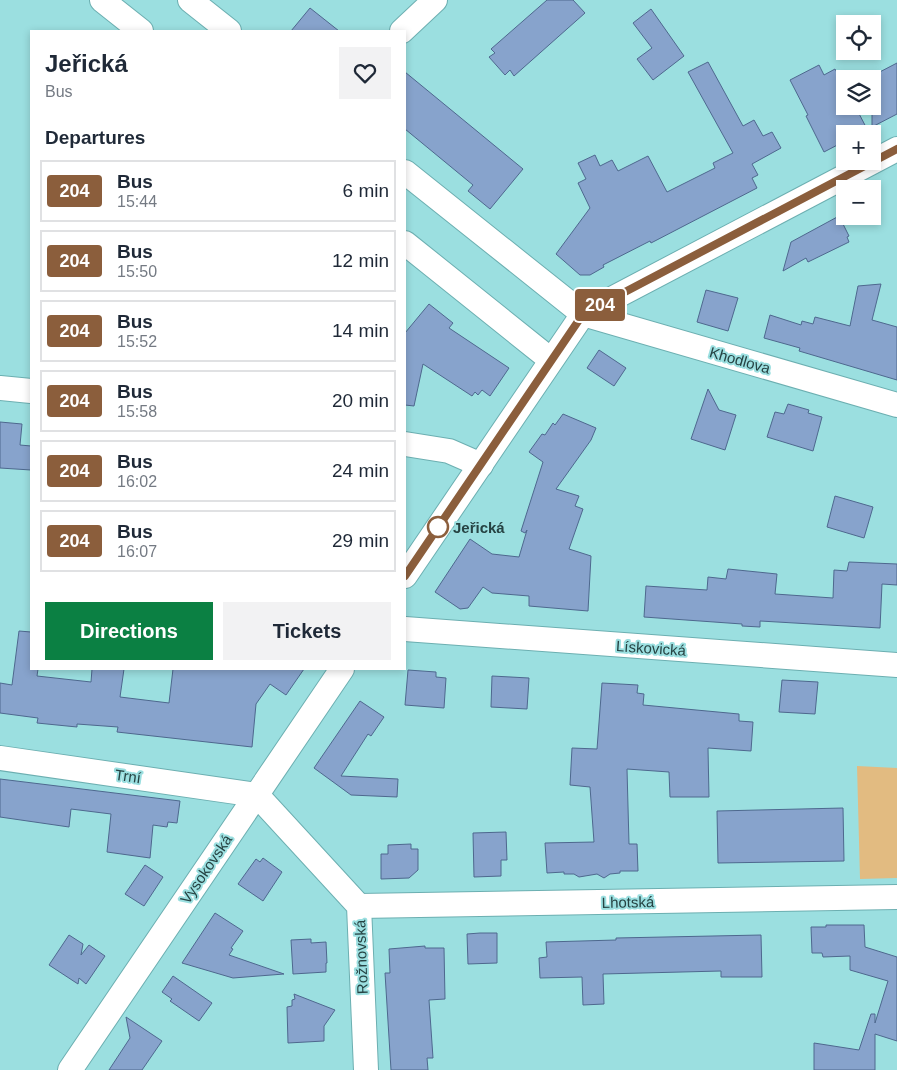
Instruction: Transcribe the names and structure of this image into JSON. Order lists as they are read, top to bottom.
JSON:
{
  "streets": {
    "street": [
      "Khodlova",
      "Lískovická",
      "Trní",
      "Vysokovská",
      "Lhotská",
      "Rožnovská"
    ]
  },
  "crossings": [
    ["Trní", "Vysokovská"],
    ["Trní", "Rožnovská"],
    ["Vysokovská", "Rožnovská"],
    ["Lhotská", "Rožnovská"]
  ],
  "places": ["Jeřická"],
  "lines": ["bus line 204"],
  "page": {
    "on_map": "204",
    "map_buttons": ["+", "−"],
    "heading": [
      ["Jeřická", "Bus"],
      "Departures"
    ],
    "list": [
      {
        "mark": "204",
        "name": "Bus",
        "note": "15:44",
        "value": "6 min"
      },
      {
        "mark": "204",
        "name": "Bus",
        "note": "15:50",
        "value": "12 min"
      },
      {
        "mark": "204",
        "name": "Bus",
        "note": "15:52",
        "value": "14 min"
      },
      {
        "mark": "204",
        "name": "Bus",
        "note": "15:58",
        "value": "20 min"
      },
      {
        "mark": "204",
        "name": "Bus",
        "note": "16:02",
        "value": "24 min"
      },
      {
        "mark": "204",
        "name": "Bus",
        "note": "16:07",
        "value": "29 min"
      }
    ],
    "buttons": ["Directions", "Tickets"]
  }
}
